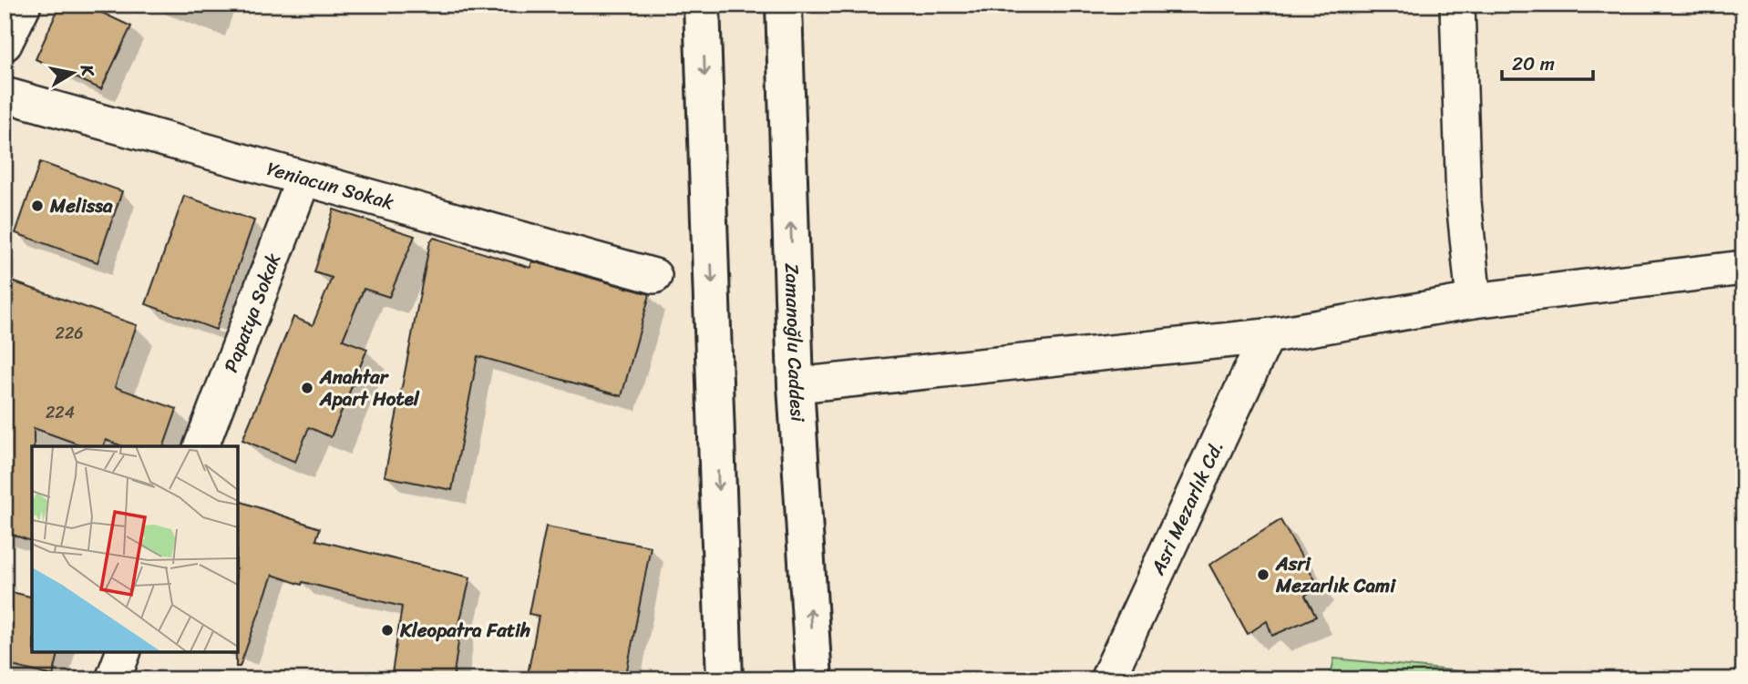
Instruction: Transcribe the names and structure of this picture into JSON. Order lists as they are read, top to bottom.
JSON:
{
  "streets": {
    "highway": ["Zamanoğlu Caddesi"],
    "street": ["Yeniacun Sokak", "Papatya Sokak", "Asri Mezarlık Cd."]
  },
  "crossings": [
    ["Yeniacun Sokak", "Papatya Sokak"]
  ],
  "places": [
    "Melissa",
    "Anahtar Apart Hotel",
    "Asri Mezarlık Cami",
    "Kleopatra Fatih"
  ],
  "house_numbers": ["226", "224"],
  "scale_bar": "20 m",
  "north": "right"
}
